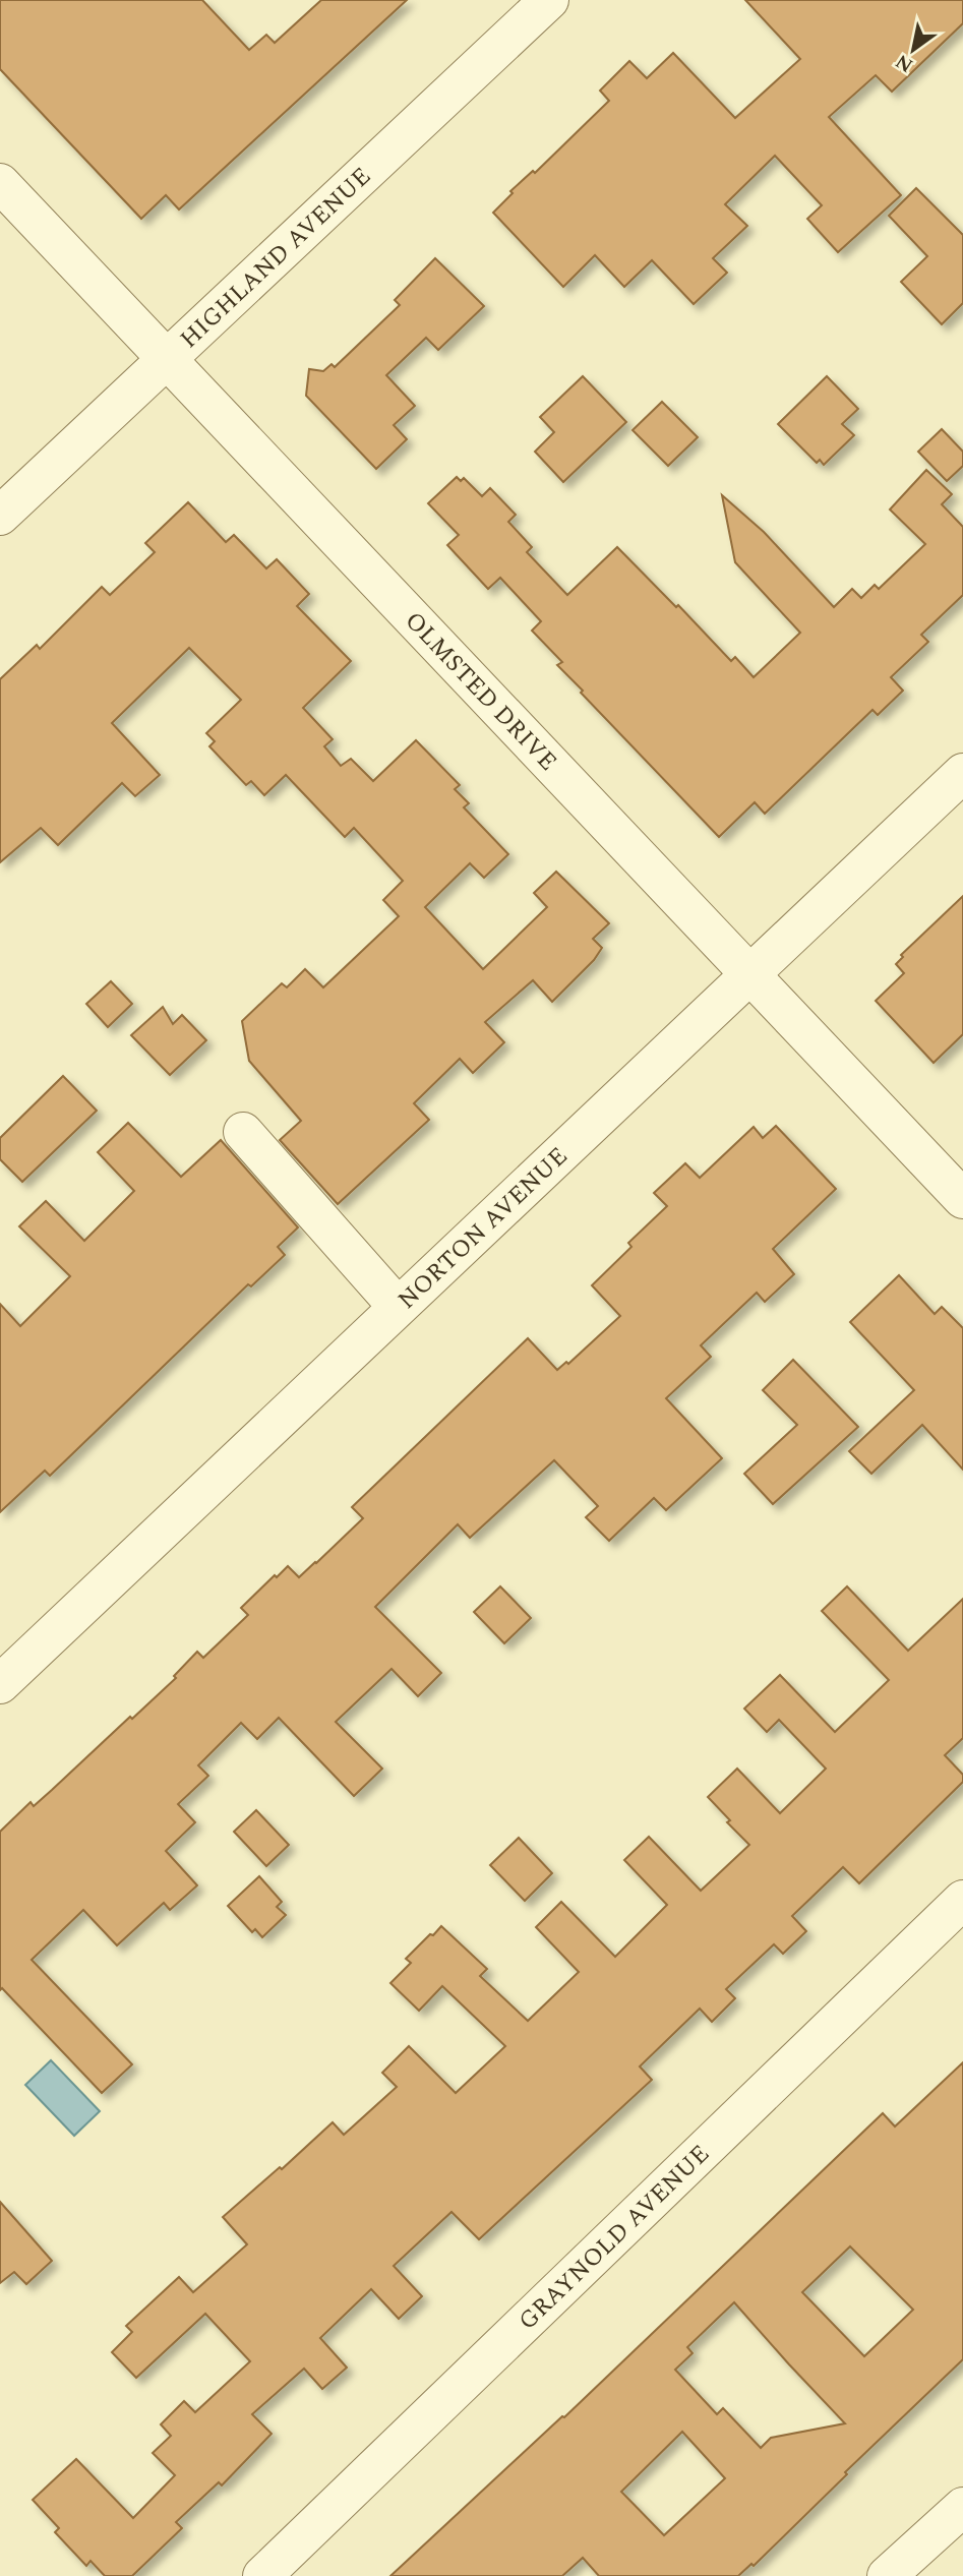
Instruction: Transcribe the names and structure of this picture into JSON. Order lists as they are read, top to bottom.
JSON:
{
  "streets": {
    "street": [
      "HIGHLAND AVENUE",
      "OLMSTED DRIVE",
      "NORTON AVENUE",
      "GRAYNOLD AVENUE"
    ]
  },
  "crossings": [
    ["HIGHLAND AVENUE", "OLMSTED DRIVE"],
    ["OLMSTED DRIVE", "NORTON AVENUE"]
  ],
  "north": "bottom left"
}
